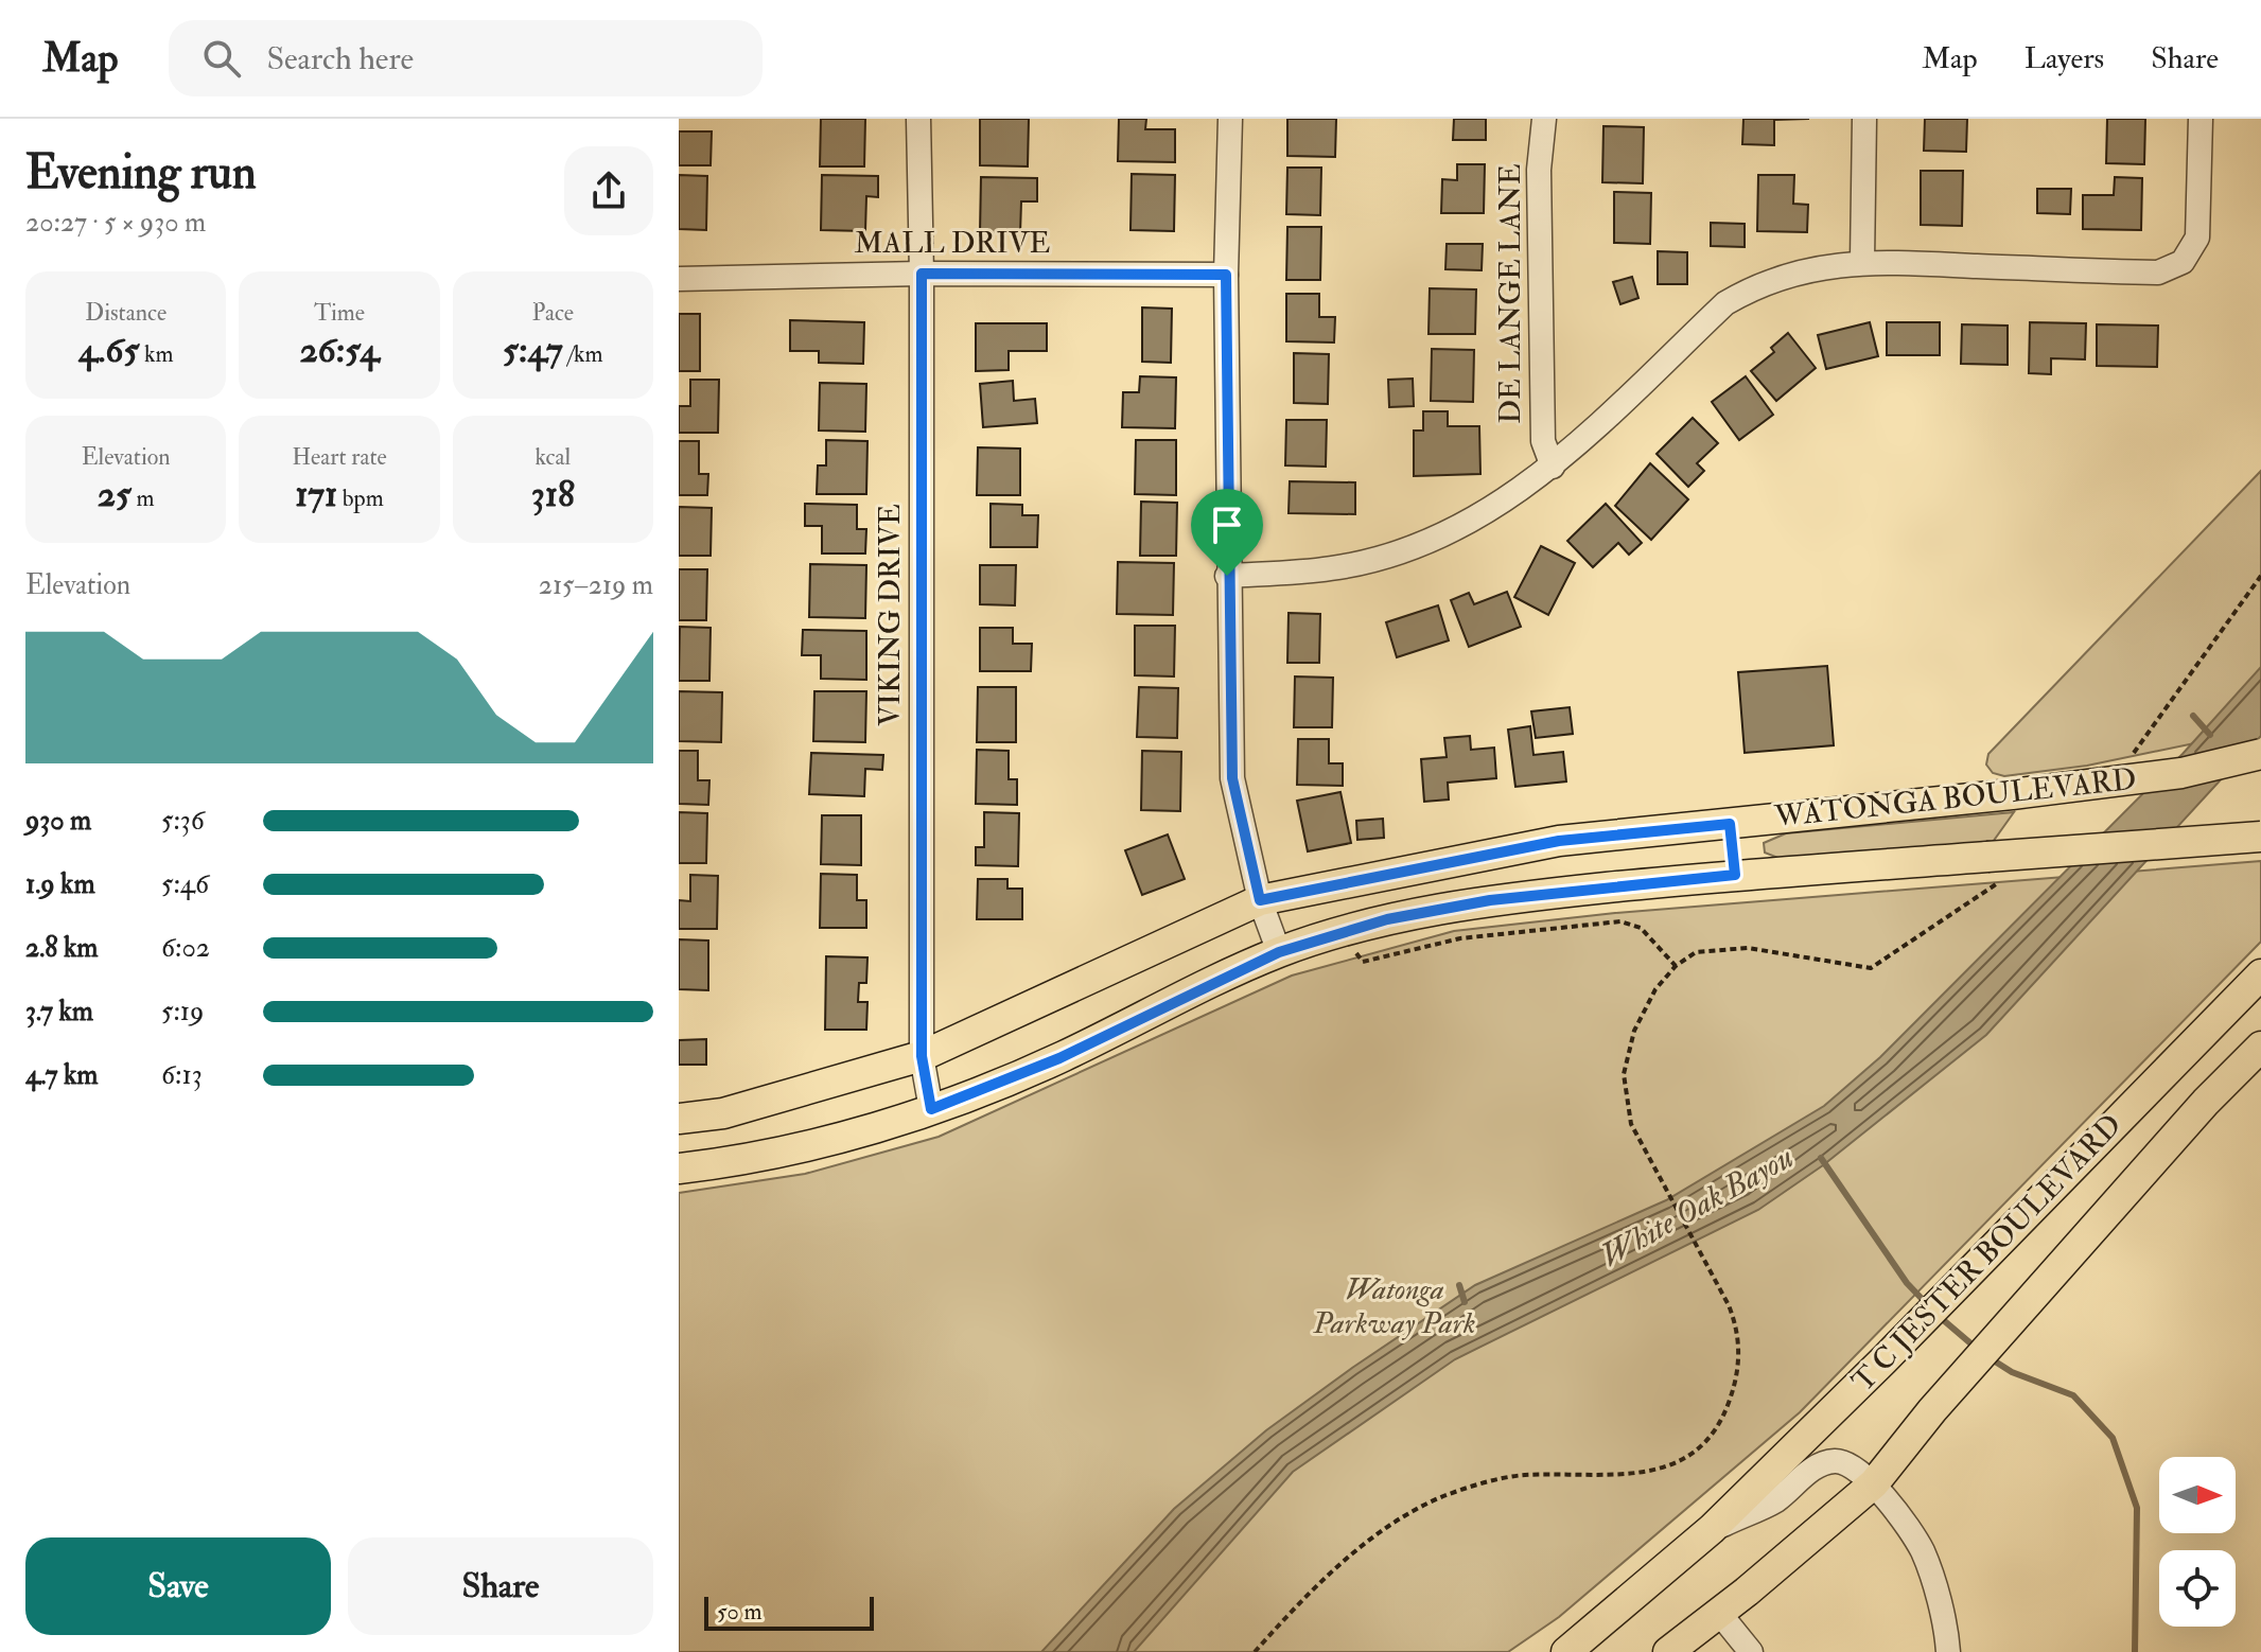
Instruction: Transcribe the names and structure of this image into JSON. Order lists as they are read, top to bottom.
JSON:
{
  "streets": {
    "main road": ["WATONGA BOULEVARD", "T C JESTER BOULEVARD"],
    "street": ["MALL DRIVE", "DE LANGE LANE", "VIKING DRIVE"]
  },
  "crossings": [
    ["MALL DRIVE", "VIKING DRIVE"],
    ["VIKING DRIVE", "WATONGA BOULEVARD"]
  ],
  "water": ["White Oak Bayou"],
  "parks": ["Watonga Parkway Park"],
  "scale_bar": "50 m",
  "north": "right",
  "page": {
    "header": "Map",
    "search": "Search here",
    "nav": ["Map", "Layers", "Share"],
    "heading": ["Evening run", "20:27 · 5 × 930 m"],
    "stats": [
      ["Distance", "4.65 km"],
      ["Time", "26:54"],
      ["Pace", "5:47 /km"],
      ["Elevation", "25 m"],
      ["Heart rate", "171 bpm"],
      ["kcal", "318"]
    ],
    "chart": ["Elevation", "215–219 m"],
    "list": [
      {
        "name": "930 m",
        "note": "5:36"
      },
      {
        "name": "1.9 km",
        "note": "5:46"
      },
      {
        "name": "2.8 km",
        "note": "6:02"
      },
      {
        "name": "3.7 km",
        "note": "5:19"
      },
      {
        "name": "4.7 km",
        "note": "6:13"
      }
    ],
    "buttons": ["Save", "Share"],
    "scale": "50 m"
  }
}
